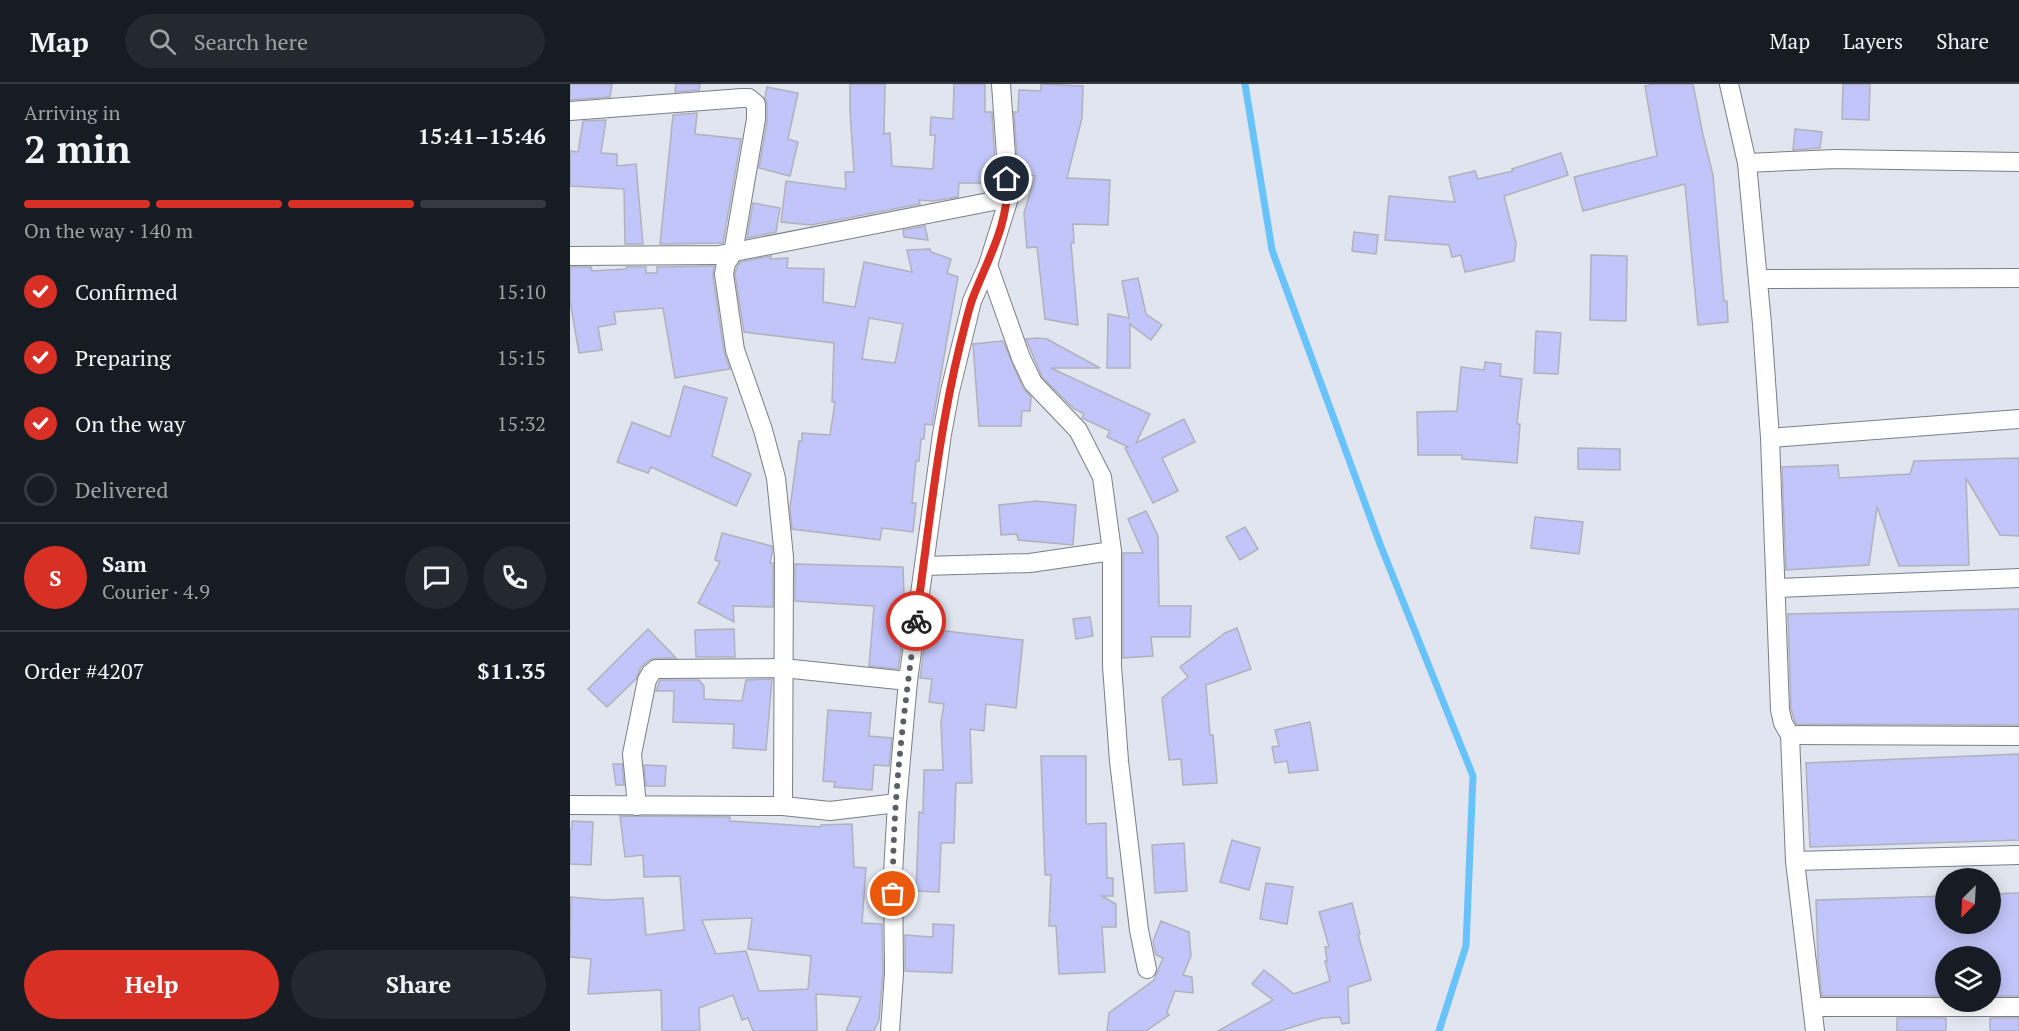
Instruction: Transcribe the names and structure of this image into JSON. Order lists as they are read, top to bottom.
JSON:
{
  "north": "bottom left",
  "page": {
    "header": "Map",
    "search": "Search here",
    "nav": ["Map", "Layers", "Share"],
    "heading": ["2 min", "Arriving in", "15:41–15:46"],
    "panel": [
      "Sam",
      "Courier · 4.9",
      "Order #4207",
      "$11.35"
    ],
    "bar": "On the way · 140 m",
    "list": [
      ["Confirmed", "15:10"],
      ["Preparing", "15:15"],
      ["On the way", "15:32"],
      "Delivered"
    ],
    "round": "S",
    "buttons": ["Help", "Share"]
  }
}
